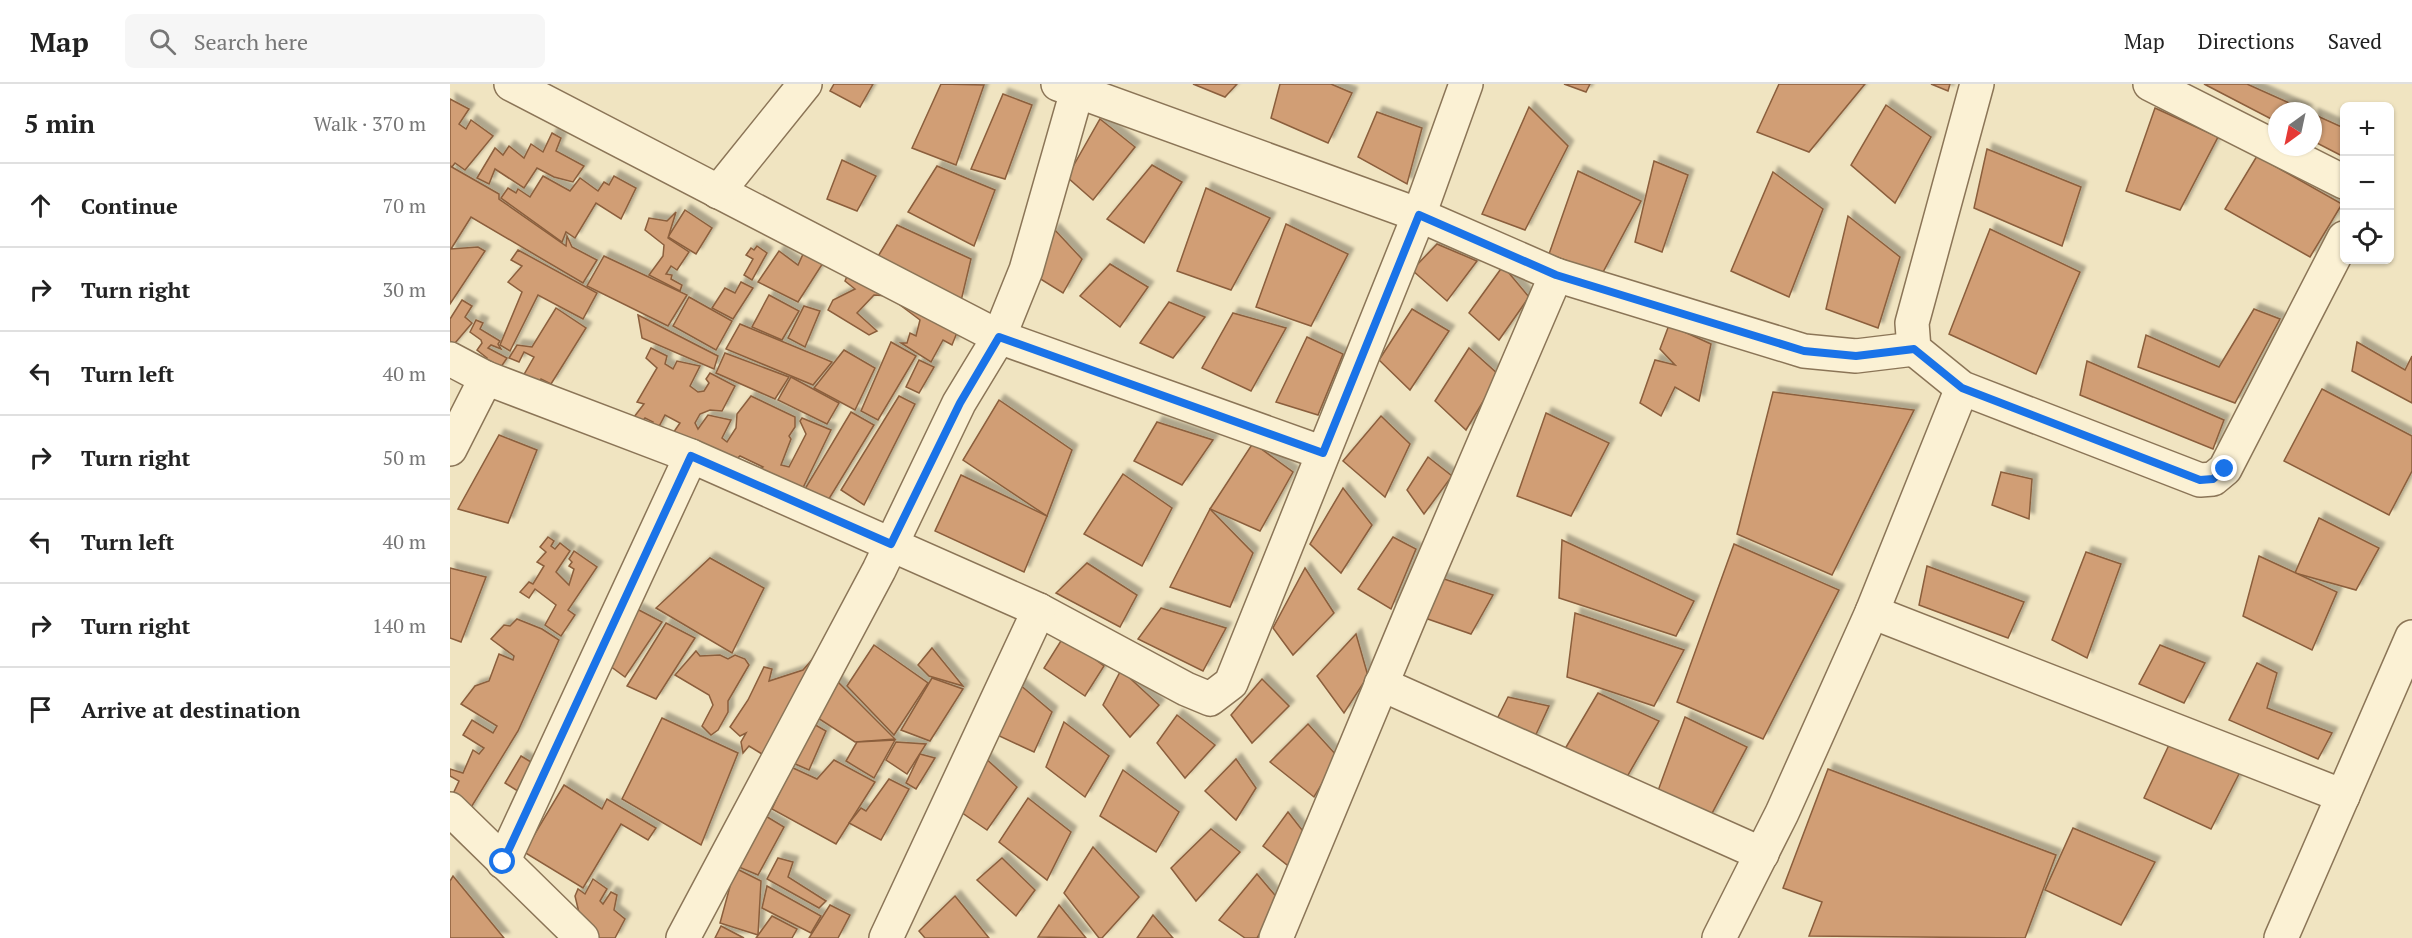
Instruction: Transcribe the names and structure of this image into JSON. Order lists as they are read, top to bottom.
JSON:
{
  "north": "bottom left",
  "page": {
    "header": "Map",
    "search": "Search here",
    "nav": ["Map", "Directions", "Saved"],
    "heading": ["5 min", "Walk · 370 m"],
    "map_buttons": ["+", "−"],
    "list": [
      ["Continue", "70 m"],
      ["Turn right", "30 m"],
      ["Turn left", "40 m"],
      ["Turn right", "50 m"],
      ["Turn left", "40 m"],
      ["Turn right", "140 m"],
      "Arrive at destination"
    ]
  }
}
